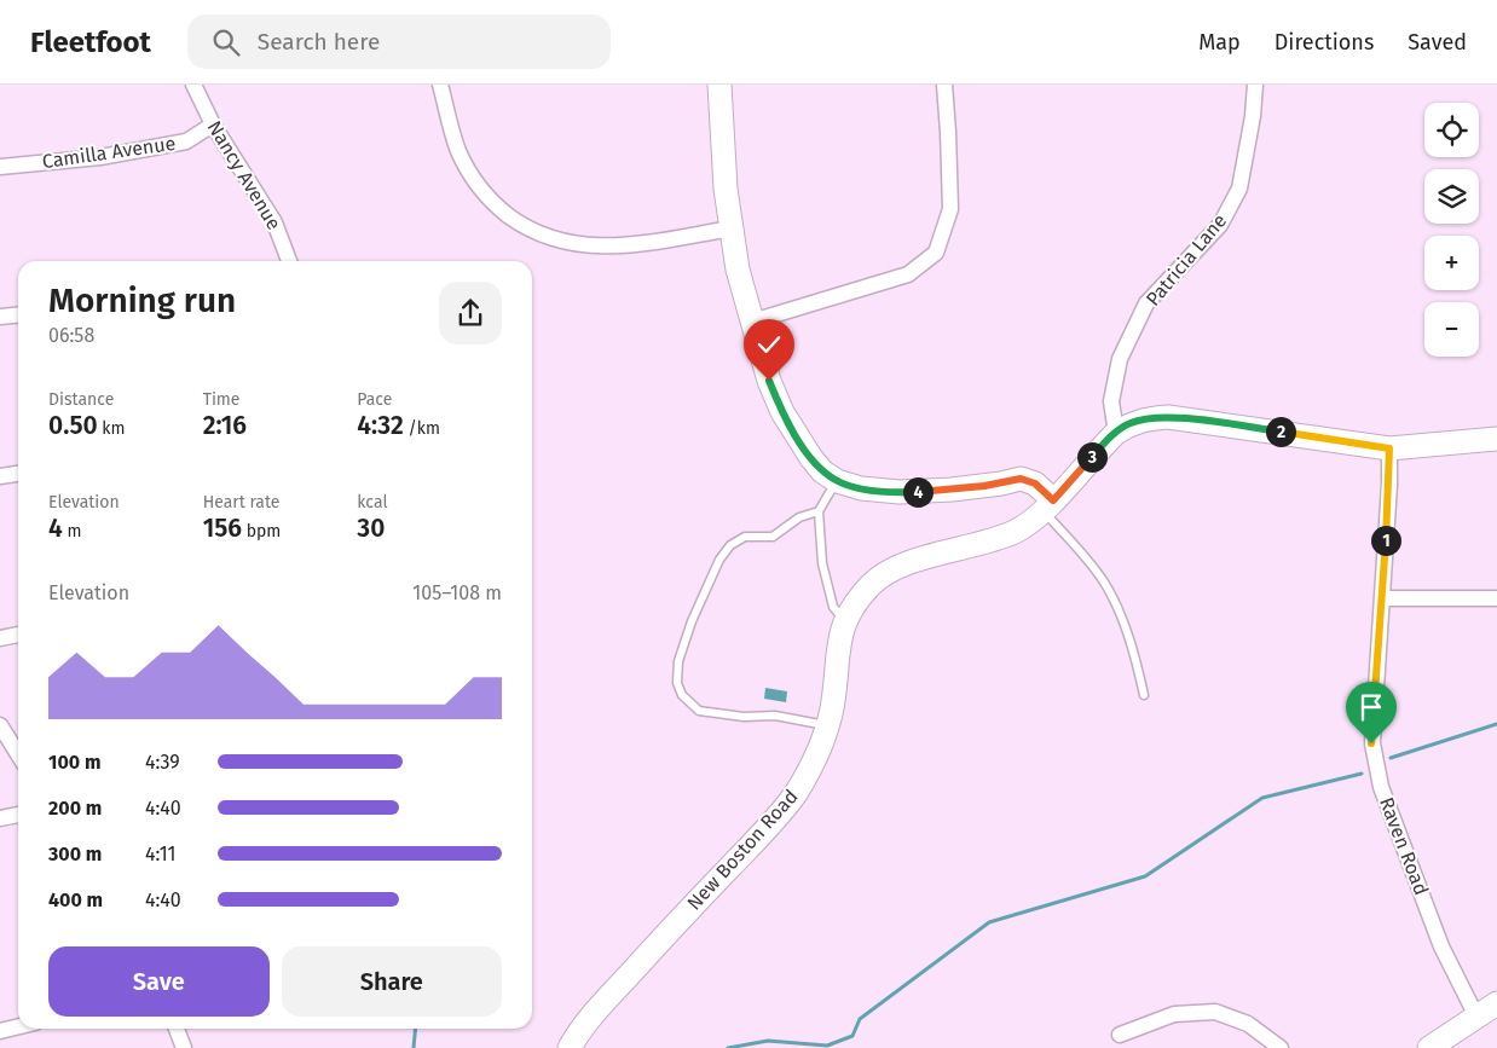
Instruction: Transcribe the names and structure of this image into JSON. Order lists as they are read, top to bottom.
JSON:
{
  "streets": {
    "street": [
      "Camilla Avenue",
      "Nancy Avenue",
      "Patricia Lane",
      "Raven Road",
      "New Boston Road"
    ]
  },
  "crossings": [
    ["Camilla Avenue", "Nancy Avenue"],
    ["Patricia Lane", "New Boston Road"],
    ["Raven Road", "New Boston Road"]
  ],
  "page": {
    "header": "Fleetfoot",
    "search": "Search here",
    "nav": ["Map", "Directions", "Saved"],
    "map_buttons": ["+", "−"],
    "heading": ["Morning run", "06:58"],
    "stats": [
      ["Distance", "0.50 km"],
      ["Time", "2:16"],
      ["Pace", "4:32 /km"],
      ["Elevation", "4 m"],
      ["Heart rate", "156 bpm"],
      ["kcal", "30"]
    ],
    "pins": [
      "2",
      "3",
      "4",
      "1"
    ],
    "chart": ["Elevation", "105–108 m"],
    "list": [
      {
        "name": "100 m",
        "note": "4:39"
      },
      {
        "name": "200 m",
        "note": "4:40"
      },
      {
        "name": "300 m",
        "note": "4:11"
      },
      {
        "name": "400 m",
        "note": "4:40"
      }
    ],
    "buttons": ["Save", "Share"]
  }
}
